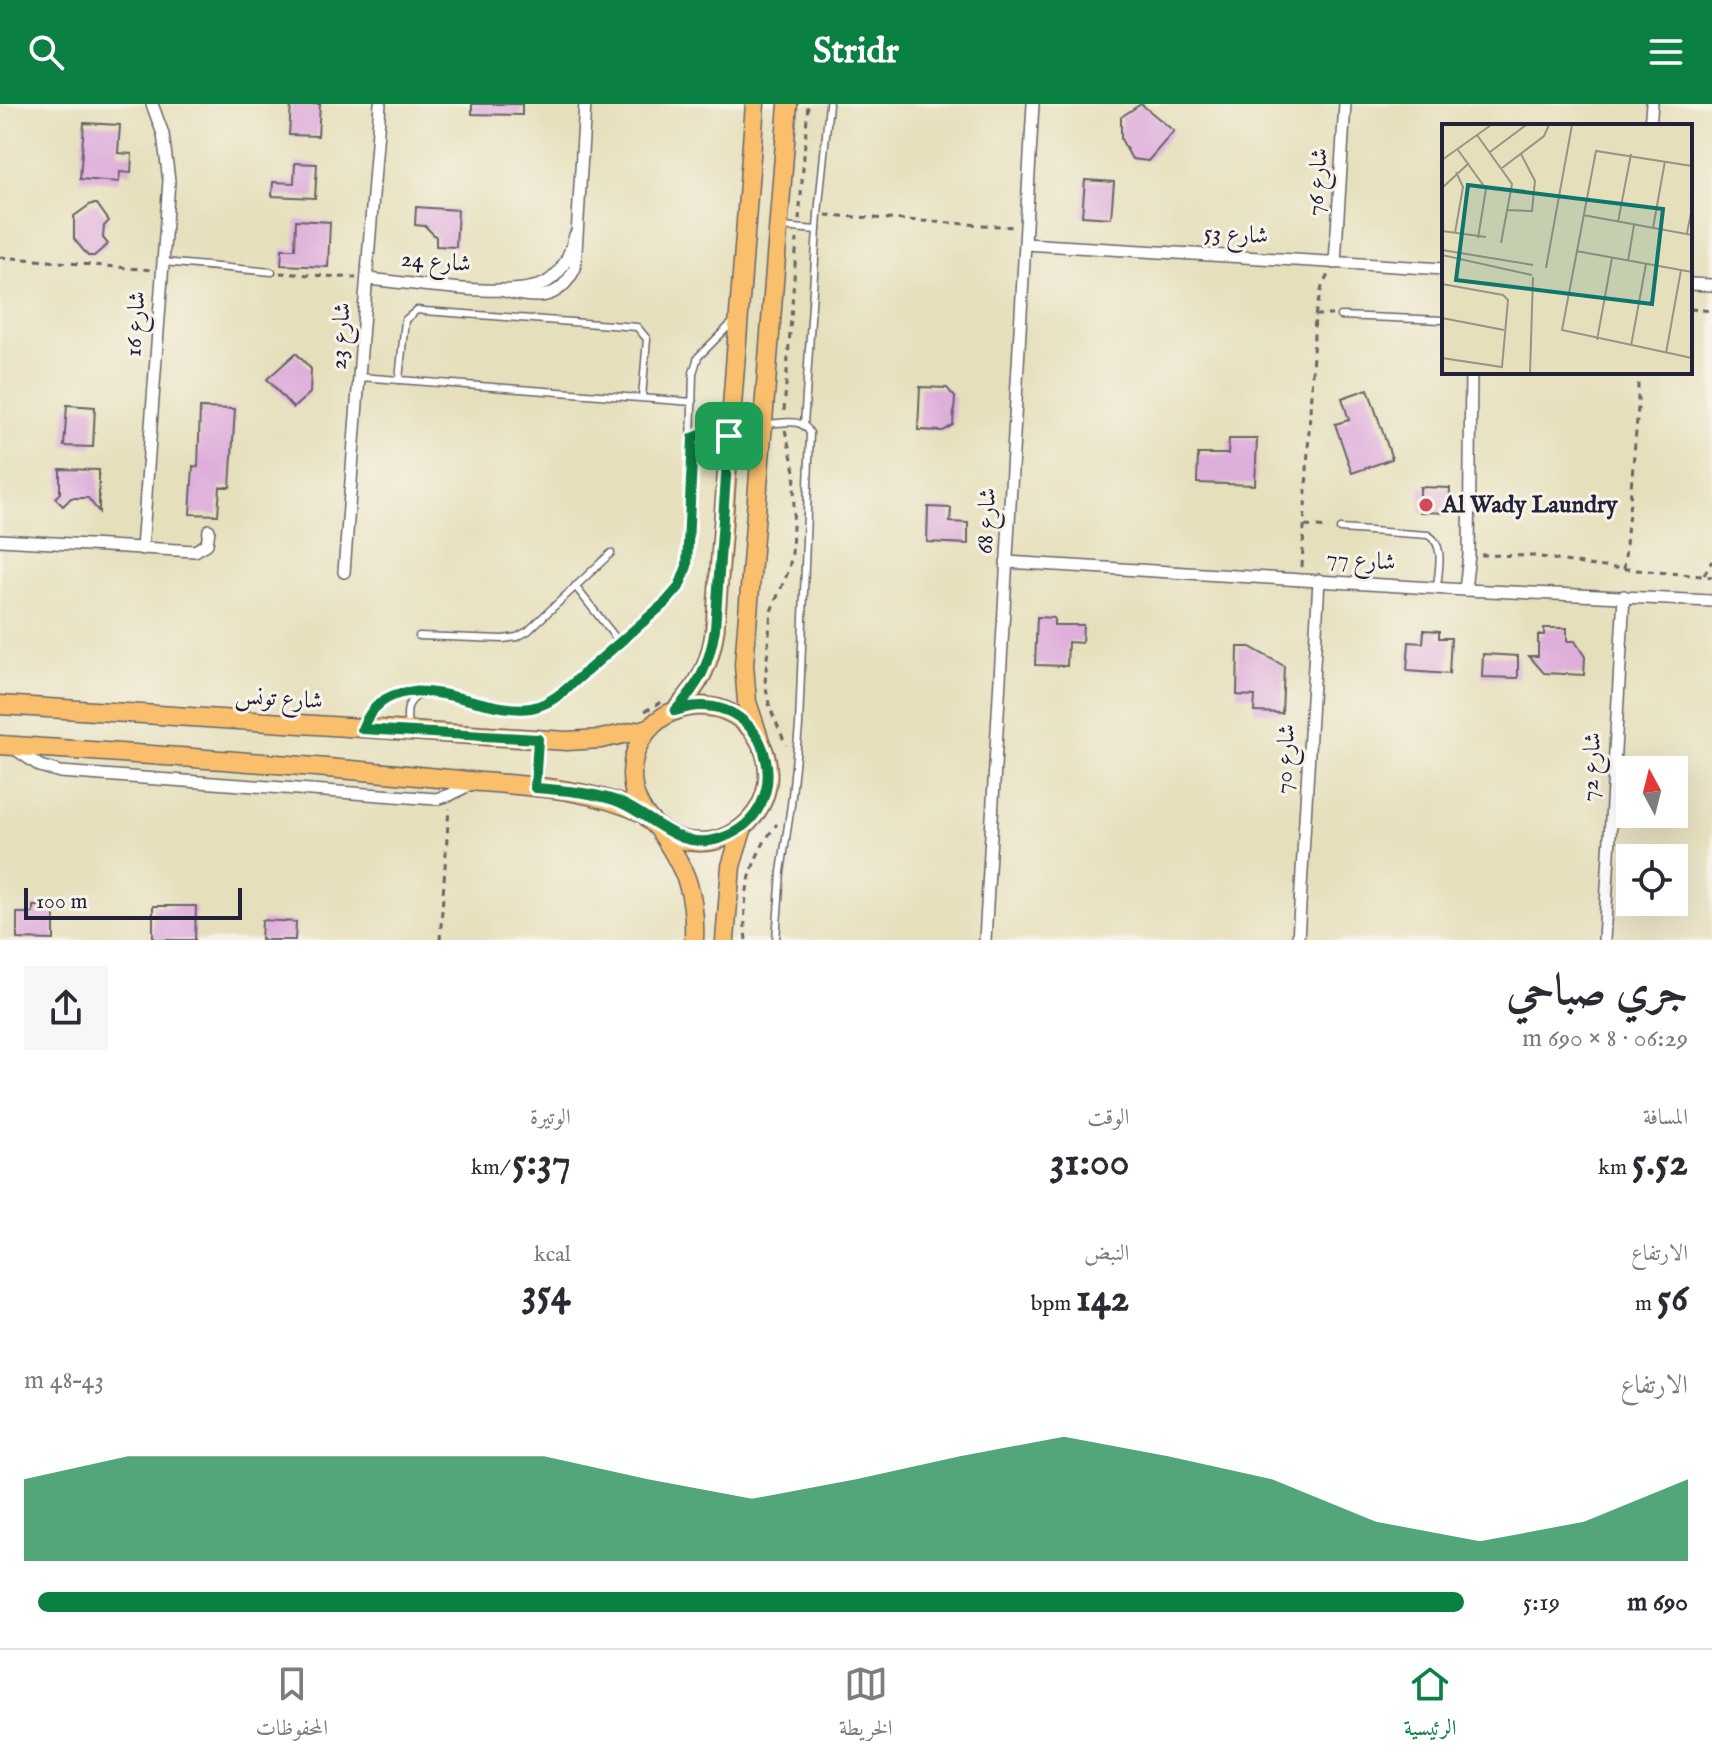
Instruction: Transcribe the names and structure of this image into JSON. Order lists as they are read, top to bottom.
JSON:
{
  "streets": {
    "main road": ["شارع تونس"],
    "street": [
      "شارع 76",
      "شارع 53",
      "شارع 24",
      "شارع 16",
      "شارع 23",
      "شارع 68",
      "شارع 77",
      "شارع 70",
      "شارع 72"
    ]
  },
  "crossings": [
    ["شارع 76", "شارع 53"],
    ["شارع 53", "شارع 68"],
    ["شارع 24", "شارع 23"],
    ["شارع 68", "شارع 77"],
    ["شارع 77", "شارع 70"],
    ["شارع 77", "شارع 72"]
  ],
  "places": ["Al Wady Laundry"],
  "scale_bar": "100 m",
  "north": "top",
  "page": {
    "header": "Stridr",
    "scale": "100 m",
    "heading": ["جري صباحي", "06:29 · 8 × 690 m"],
    "stats": [
      ["المسافة", "5.52 km"],
      ["الوقت", "31:00"],
      ["الوتيرة", "5:37 /km"],
      ["الارتفاع", "56 m"],
      ["النبض", "142 bpm"],
      ["kcal", "354"]
    ],
    "chart": ["الارتفاع", "43–48 m"],
    "list": [
      {
        "name": "690 m",
        "note": "5:19"
      }
    ],
    "tabs": ["الرئيسية", "الخريطة", "المحفوظات"]
  }
}
